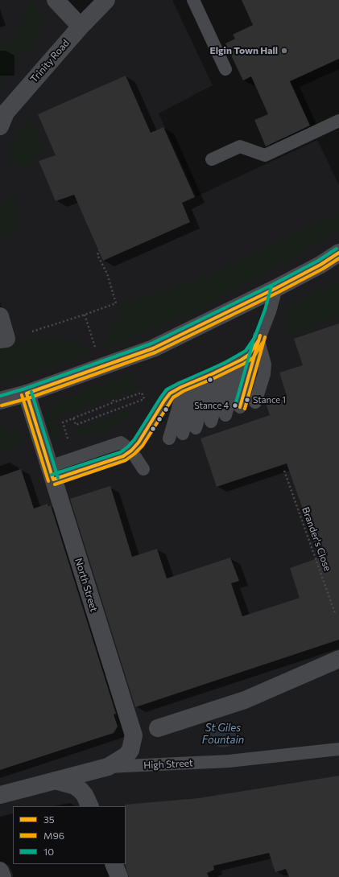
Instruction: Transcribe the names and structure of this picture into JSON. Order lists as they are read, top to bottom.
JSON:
{
  "streets": {
    "street": ["Trinity Road", "North Street", "High Street"],
    "path": ["Brander's Close"]
  },
  "crossings": [
    ["North Street", "High Street"]
  ],
  "water": ["St Giles Fountain"],
  "places": ["Elgin Town Hall", "Stance 1", "Stance 4"],
  "lines": ["transit line 10", "transit line 35", "transit line M96"],
  "legend": ["35", "M96", "10"]
}
